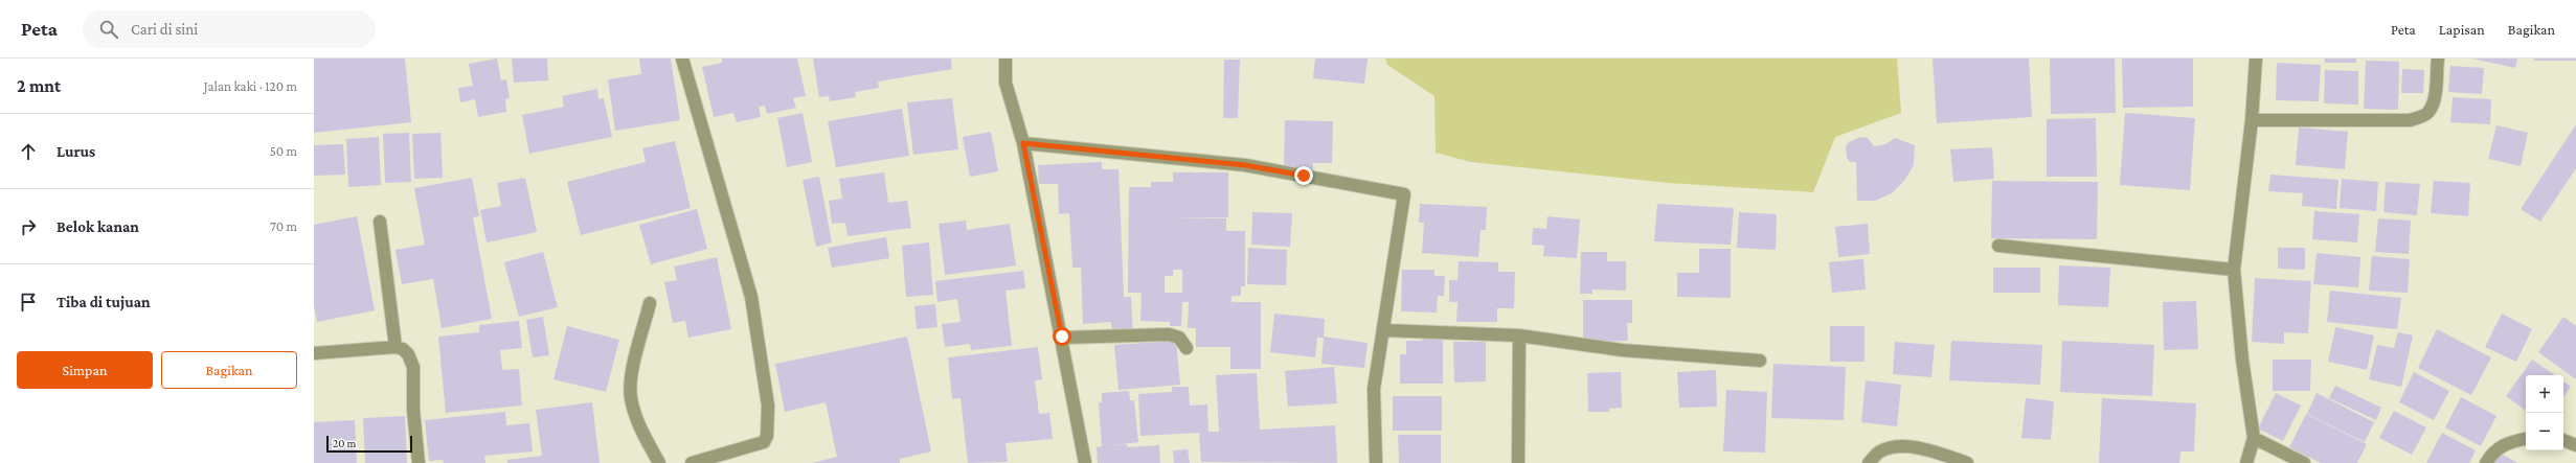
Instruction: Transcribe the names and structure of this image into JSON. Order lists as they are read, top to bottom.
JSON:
{
  "scale_bar": "20 m",
  "page": {
    "header": "Peta",
    "search": "Cari di sini",
    "nav": ["Peta", "Lapisan", "Bagikan"],
    "heading": ["2 mnt", "Jalan kaki · 120 m"],
    "list": [
      ["Lurus", "50 m"],
      ["Belok kanan", "70 m"],
      "Tiba di tujuan"
    ],
    "buttons": ["Simpan", "Bagikan"],
    "map_buttons": ["+", "−"],
    "scale": "20 m"
  }
}
